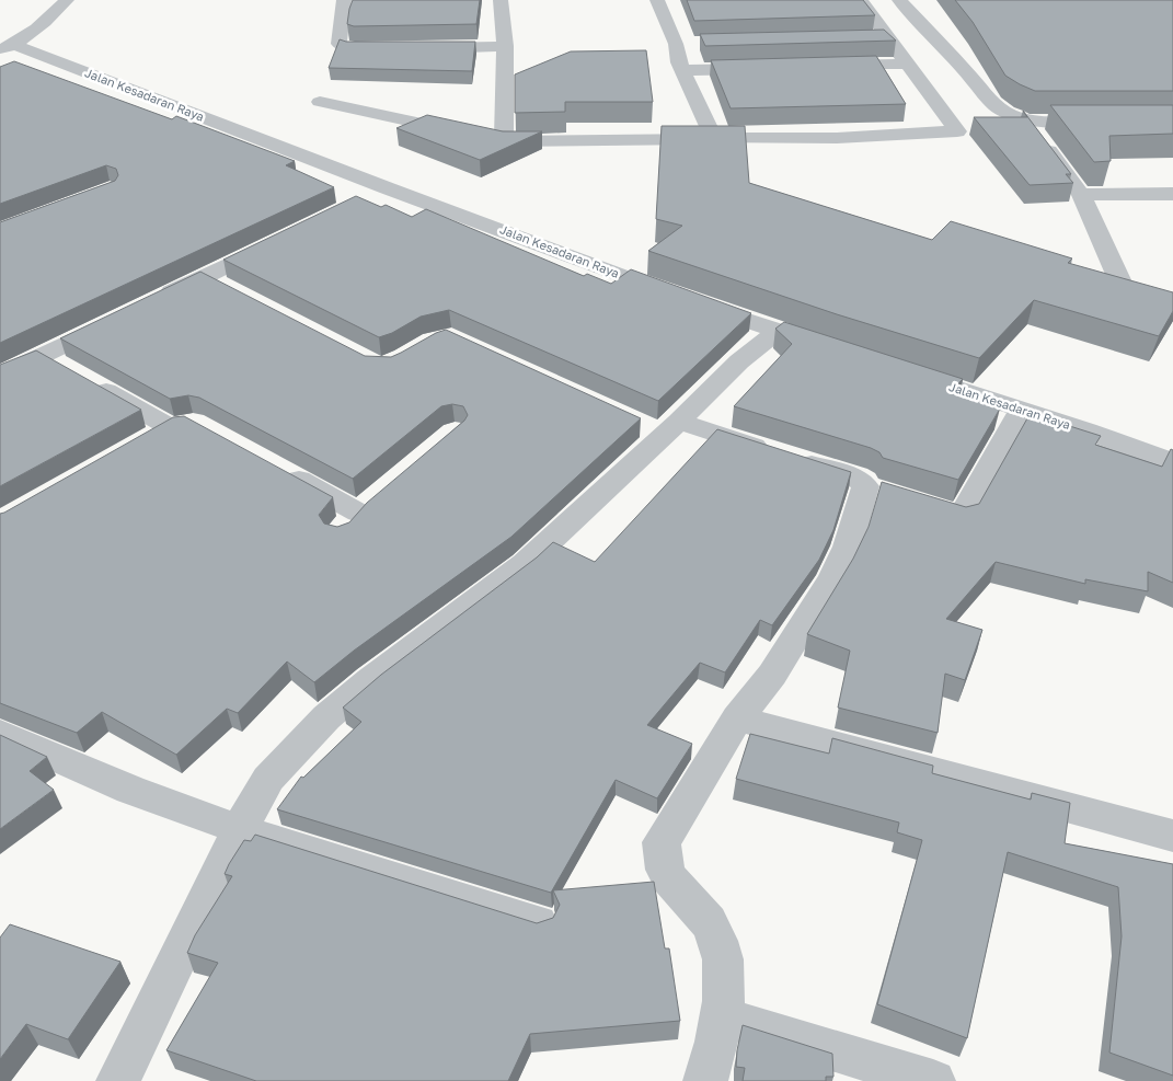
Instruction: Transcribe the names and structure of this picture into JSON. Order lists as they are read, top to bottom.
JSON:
{
  "streets": {
    "street": ["Jalan Kesadaran Raya"]
  }
}
